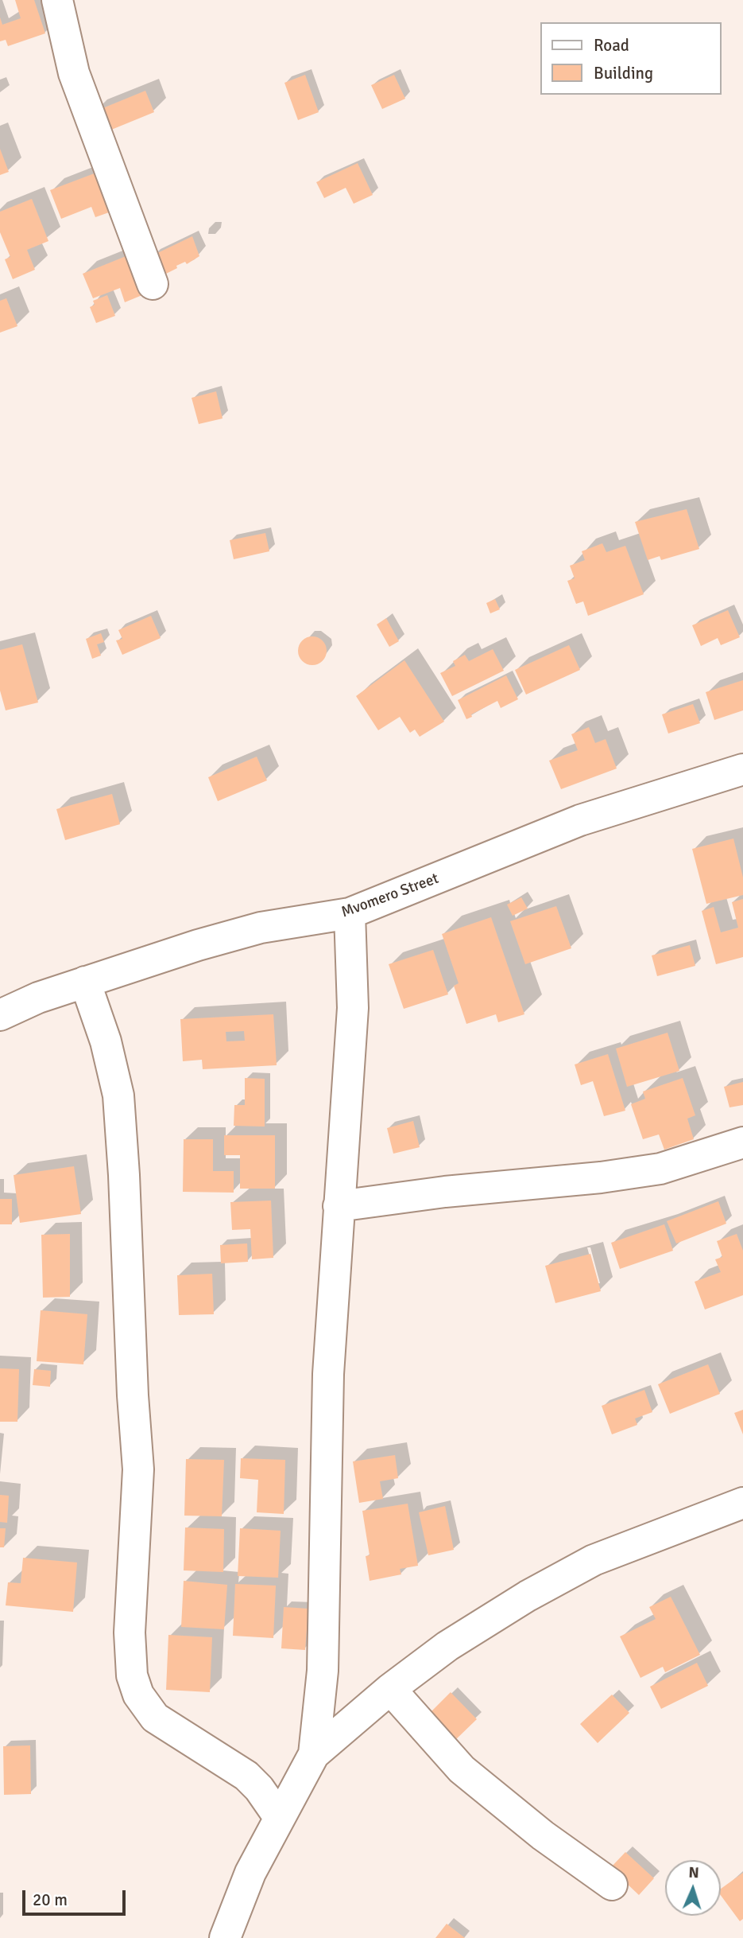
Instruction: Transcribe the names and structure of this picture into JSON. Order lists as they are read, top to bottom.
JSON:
{
  "streets": {
    "street": ["Mvomero Street"]
  },
  "legend": ["Road", "Building"],
  "scale_bar": "20 m",
  "north": "top"
}
